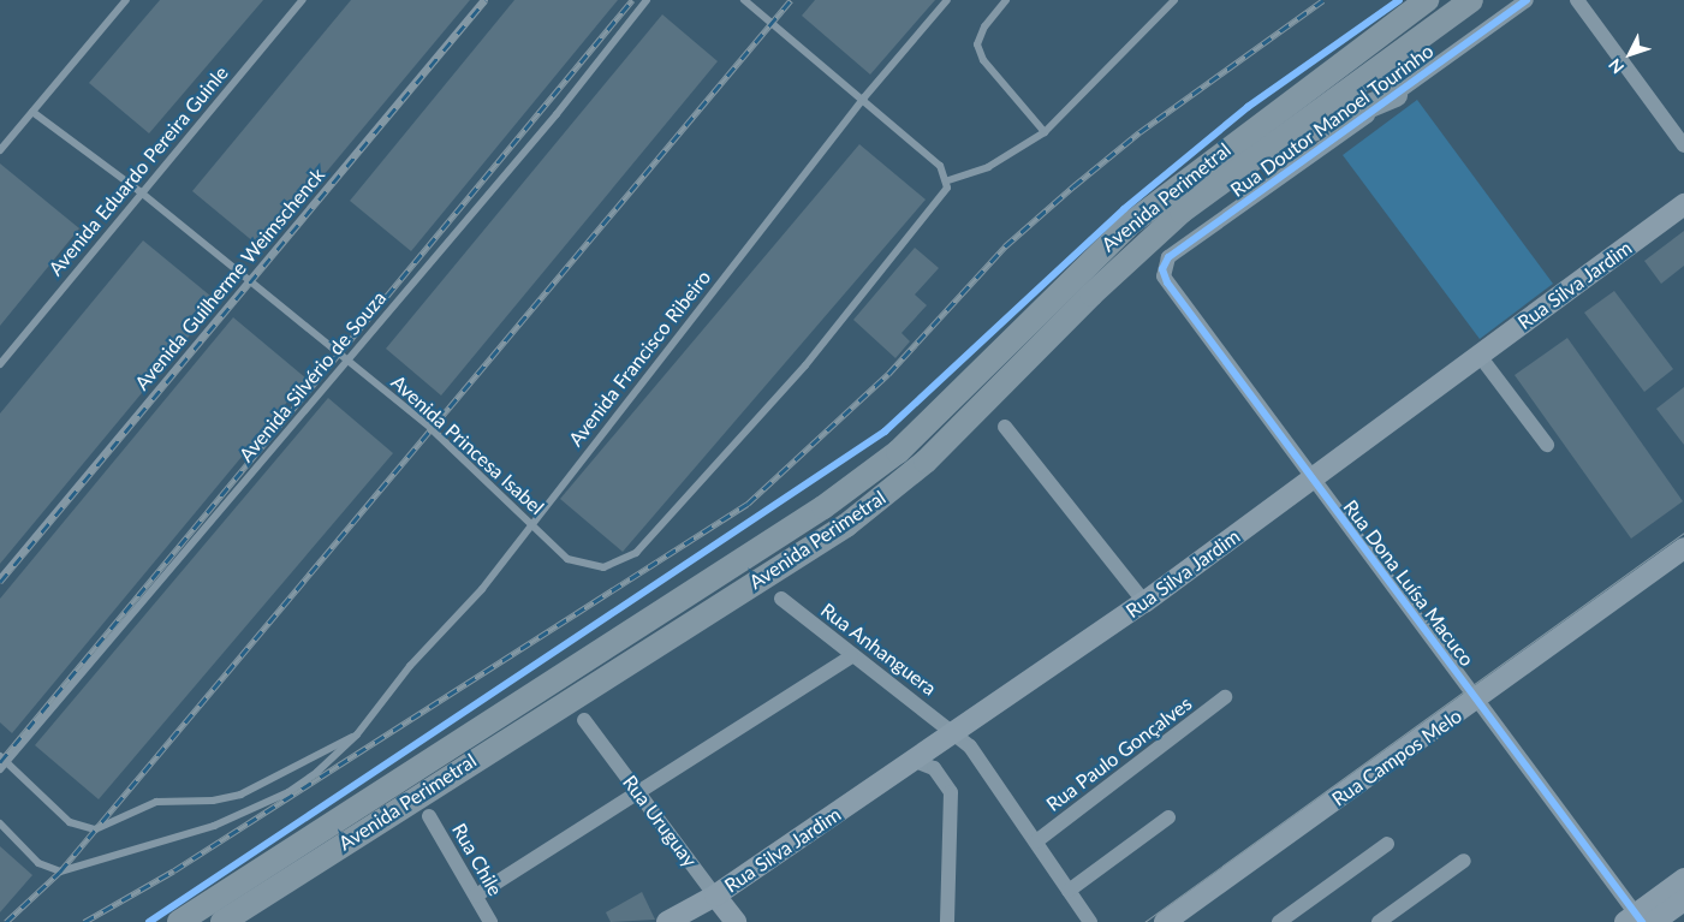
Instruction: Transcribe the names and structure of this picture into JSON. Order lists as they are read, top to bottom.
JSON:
{
  "streets": {
    "main road": ["Avenida Perimetral"],
    "street": [
      "Rua Doutor Manoel Tourinho",
      "Rua Silva Jardim",
      "Rua Dona Luísa Macuco",
      "Rua Anhanguera",
      "Rua Paulo Gonçalves",
      "Rua Campos Melo",
      "Rua Uruguay",
      "Rua Chile"
    ],
    "lane": [
      "Avenida Eduardo Pereira Guinle",
      "Avenida Guilherme Weimschenck",
      "Avenida Francisco Ribeiro",
      "Avenida Silvério de Souza",
      "Avenida Princesa Isabel"
    ]
  },
  "crossings": [
    ["Rua Doutor Manoel Tourinho", "Rua Dona Luísa Macuco"],
    ["Avenida Eduardo Pereira Guinle", "Avenida Princesa Isabel"],
    ["Avenida Guilherme Weimschenck", "Avenida Princesa Isabel"],
    ["Rua Silva Jardim", "Rua Dona Luísa Macuco"],
    ["Rua Silva Jardim", "Rua Anhanguera"],
    ["Rua Silva Jardim", "Rua Uruguay"],
    ["Avenida Francisco Ribeiro", "Avenida Princesa Isabel"],
    ["Avenida Silvério de Souza", "Avenida Princesa Isabel"],
    ["Rua Dona Luísa Macuco", "Rua Campos Melo"],
    ["Rua Anhanguera", "Rua Paulo Gonçalves"]
  ],
  "north": "bottom left"
}
